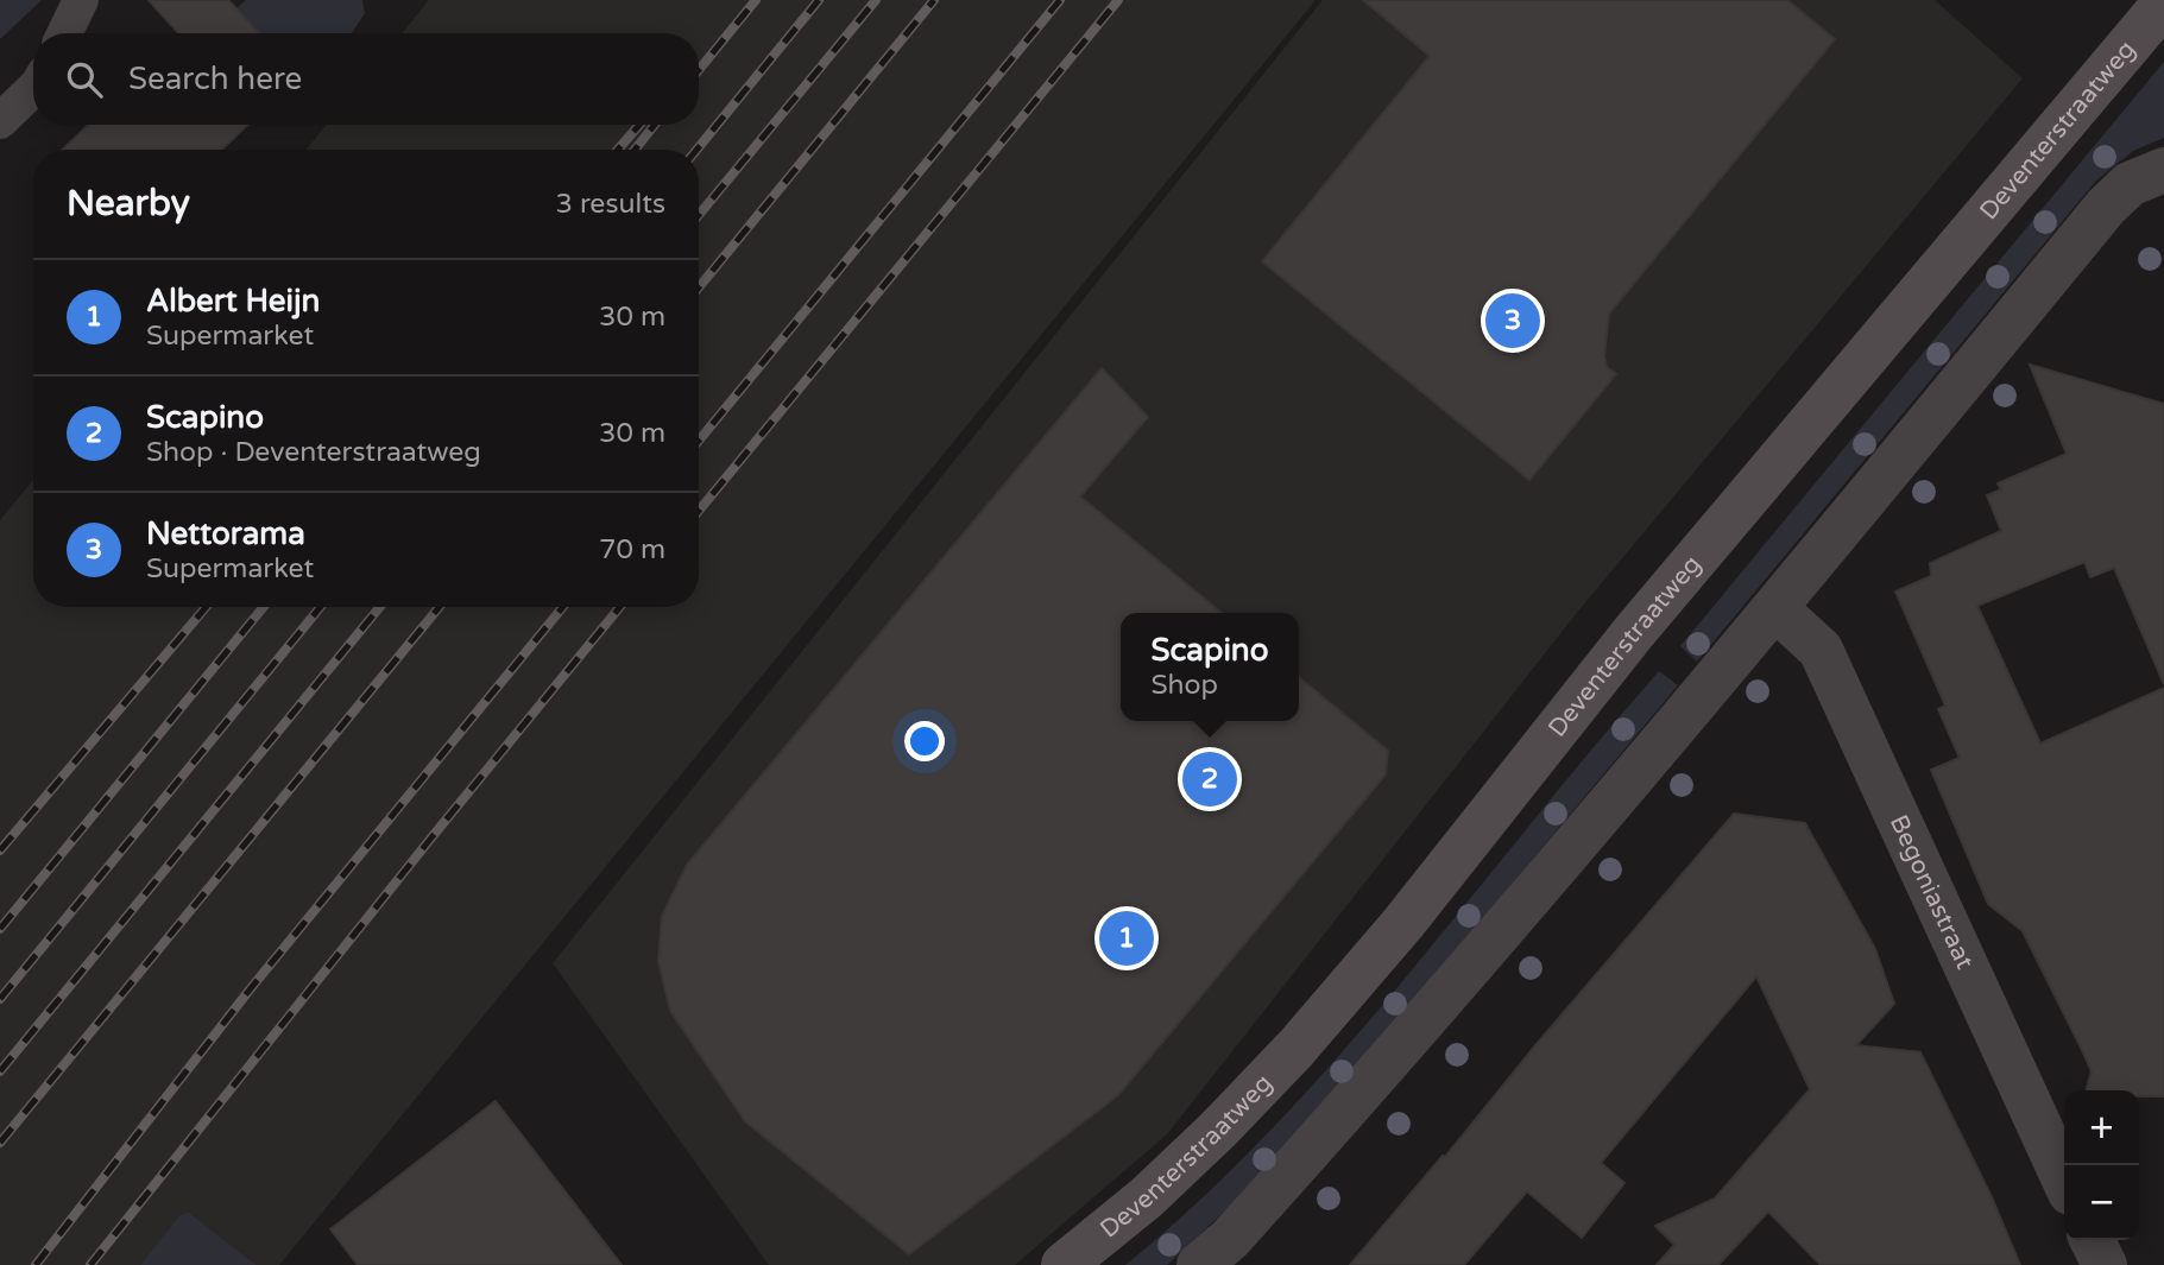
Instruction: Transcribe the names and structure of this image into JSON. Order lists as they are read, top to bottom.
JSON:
{
  "streets": {
    "street": ["Deventerstraatweg", "Begoniastraat"]
  },
  "page": {
    "search": "Search here",
    "heading": ["Nearby", "3 results"],
    "list": [
      {
        "mark": "1",
        "name": "Albert Heijn",
        "note": "Supermarket",
        "value": "30 m"
      },
      {
        "mark": "2",
        "name": "Scapino",
        "note": "Shop · Deventerstraatweg",
        "value": "30 m"
      },
      {
        "mark": "3",
        "name": "Nettorama",
        "note": "Supermarket",
        "value": "70 m"
      }
    ],
    "pins": ["3", "2", "1"],
    "popup": ["Scapino", "Shop"],
    "map_buttons": ["+", "−"]
  }
}
